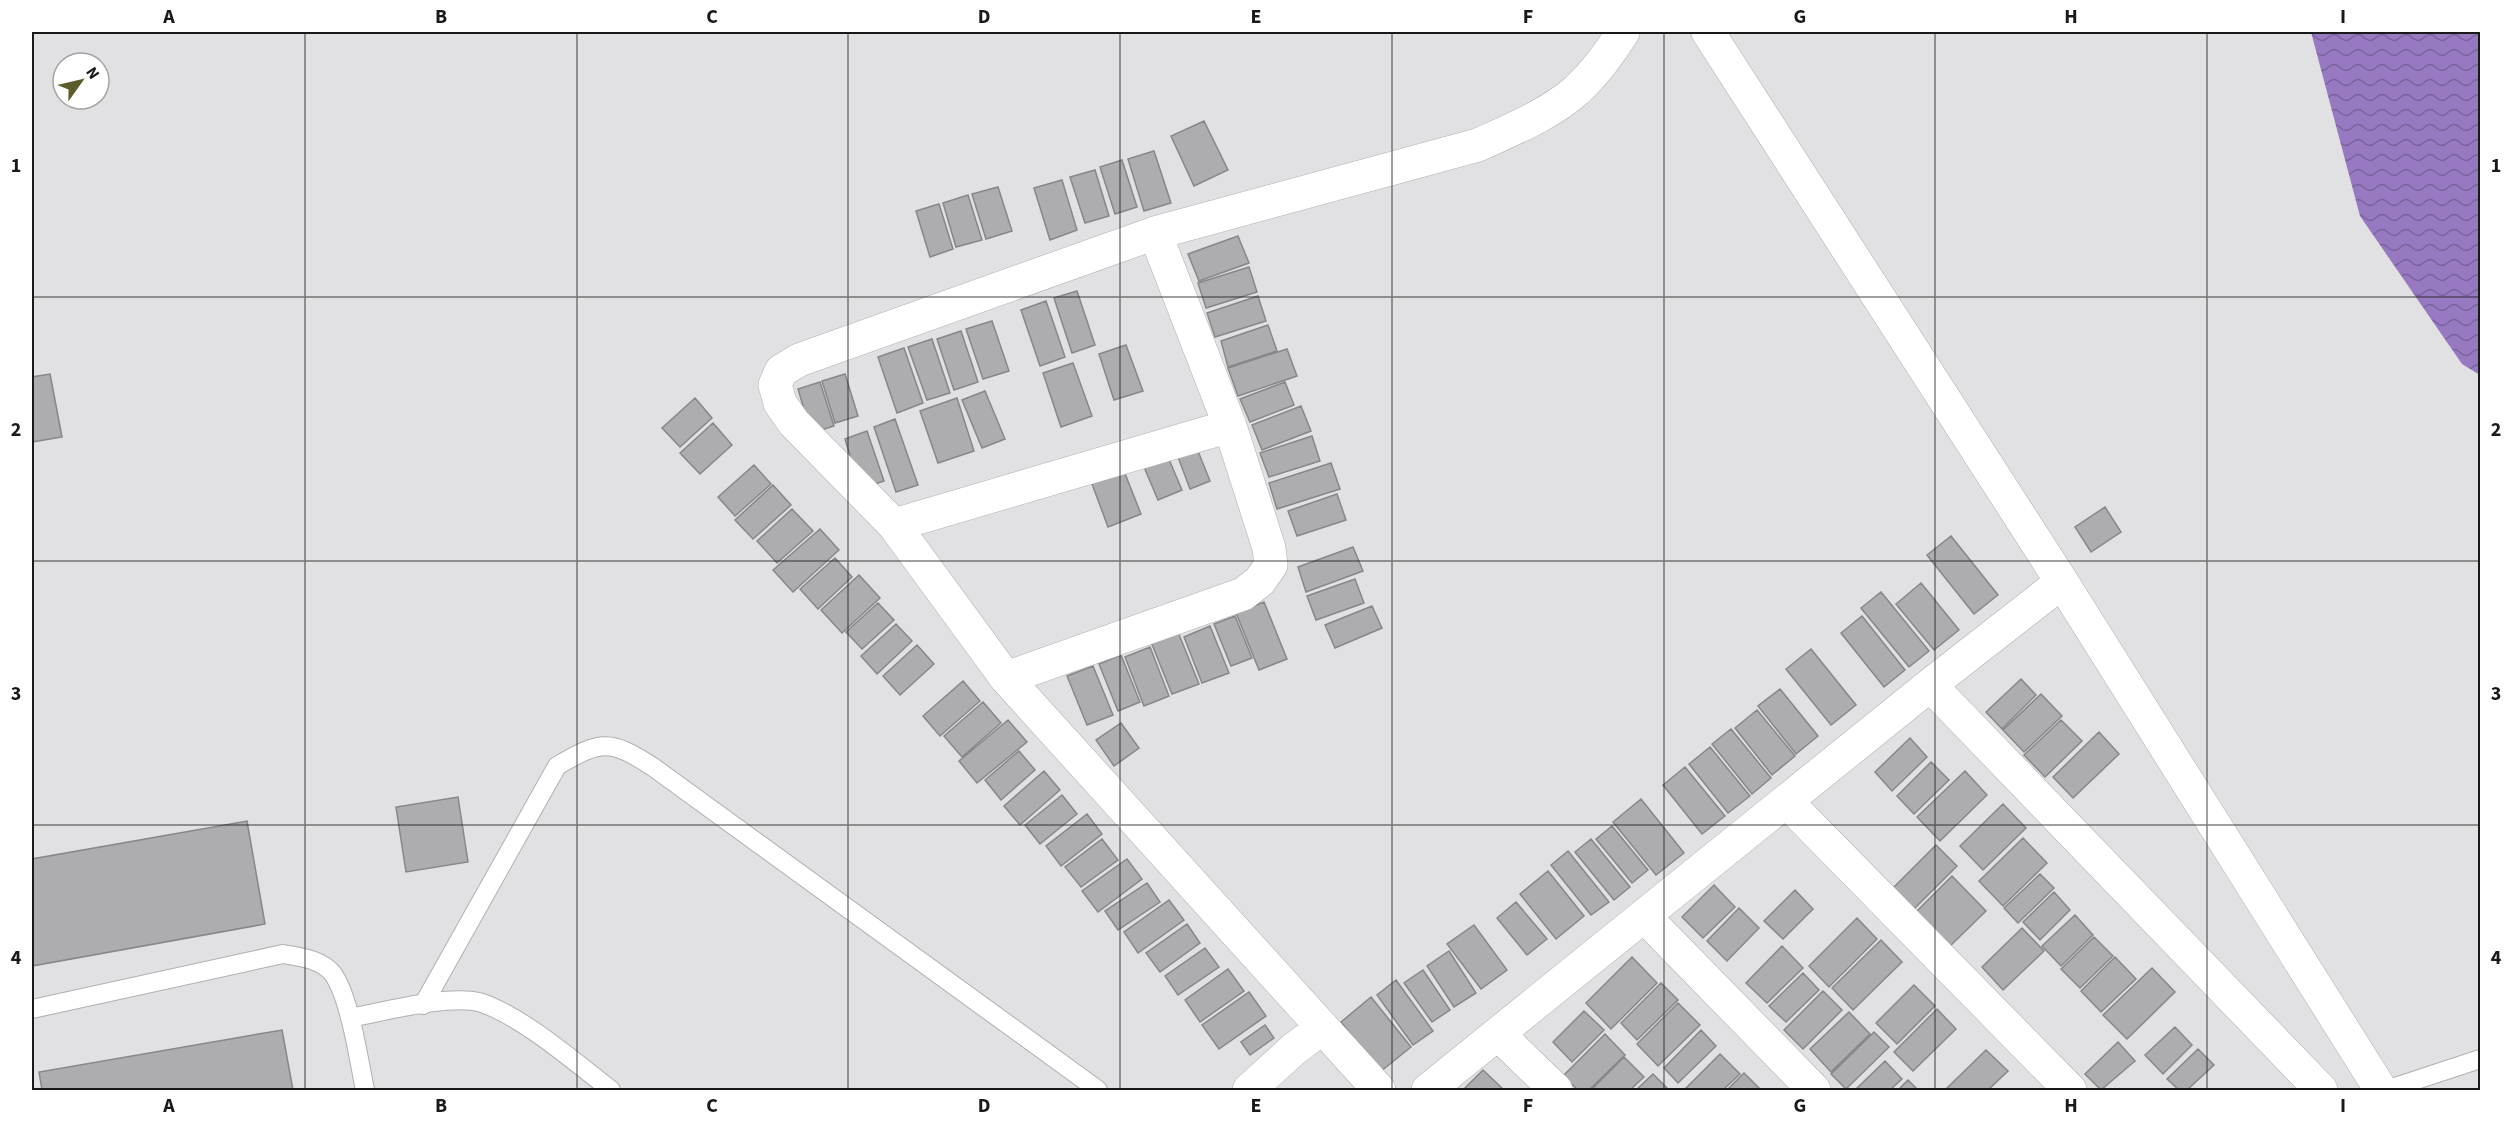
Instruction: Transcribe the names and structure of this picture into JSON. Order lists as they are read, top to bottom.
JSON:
{
  "north": "top right",
  "grid": {
    "columns": [
      "A",
      "B",
      "C",
      "D",
      "E",
      "F",
      "G",
      "H",
      "I"
    ],
    "rows": [
      "1",
      "2",
      "3",
      "4"
    ]
  }
}
